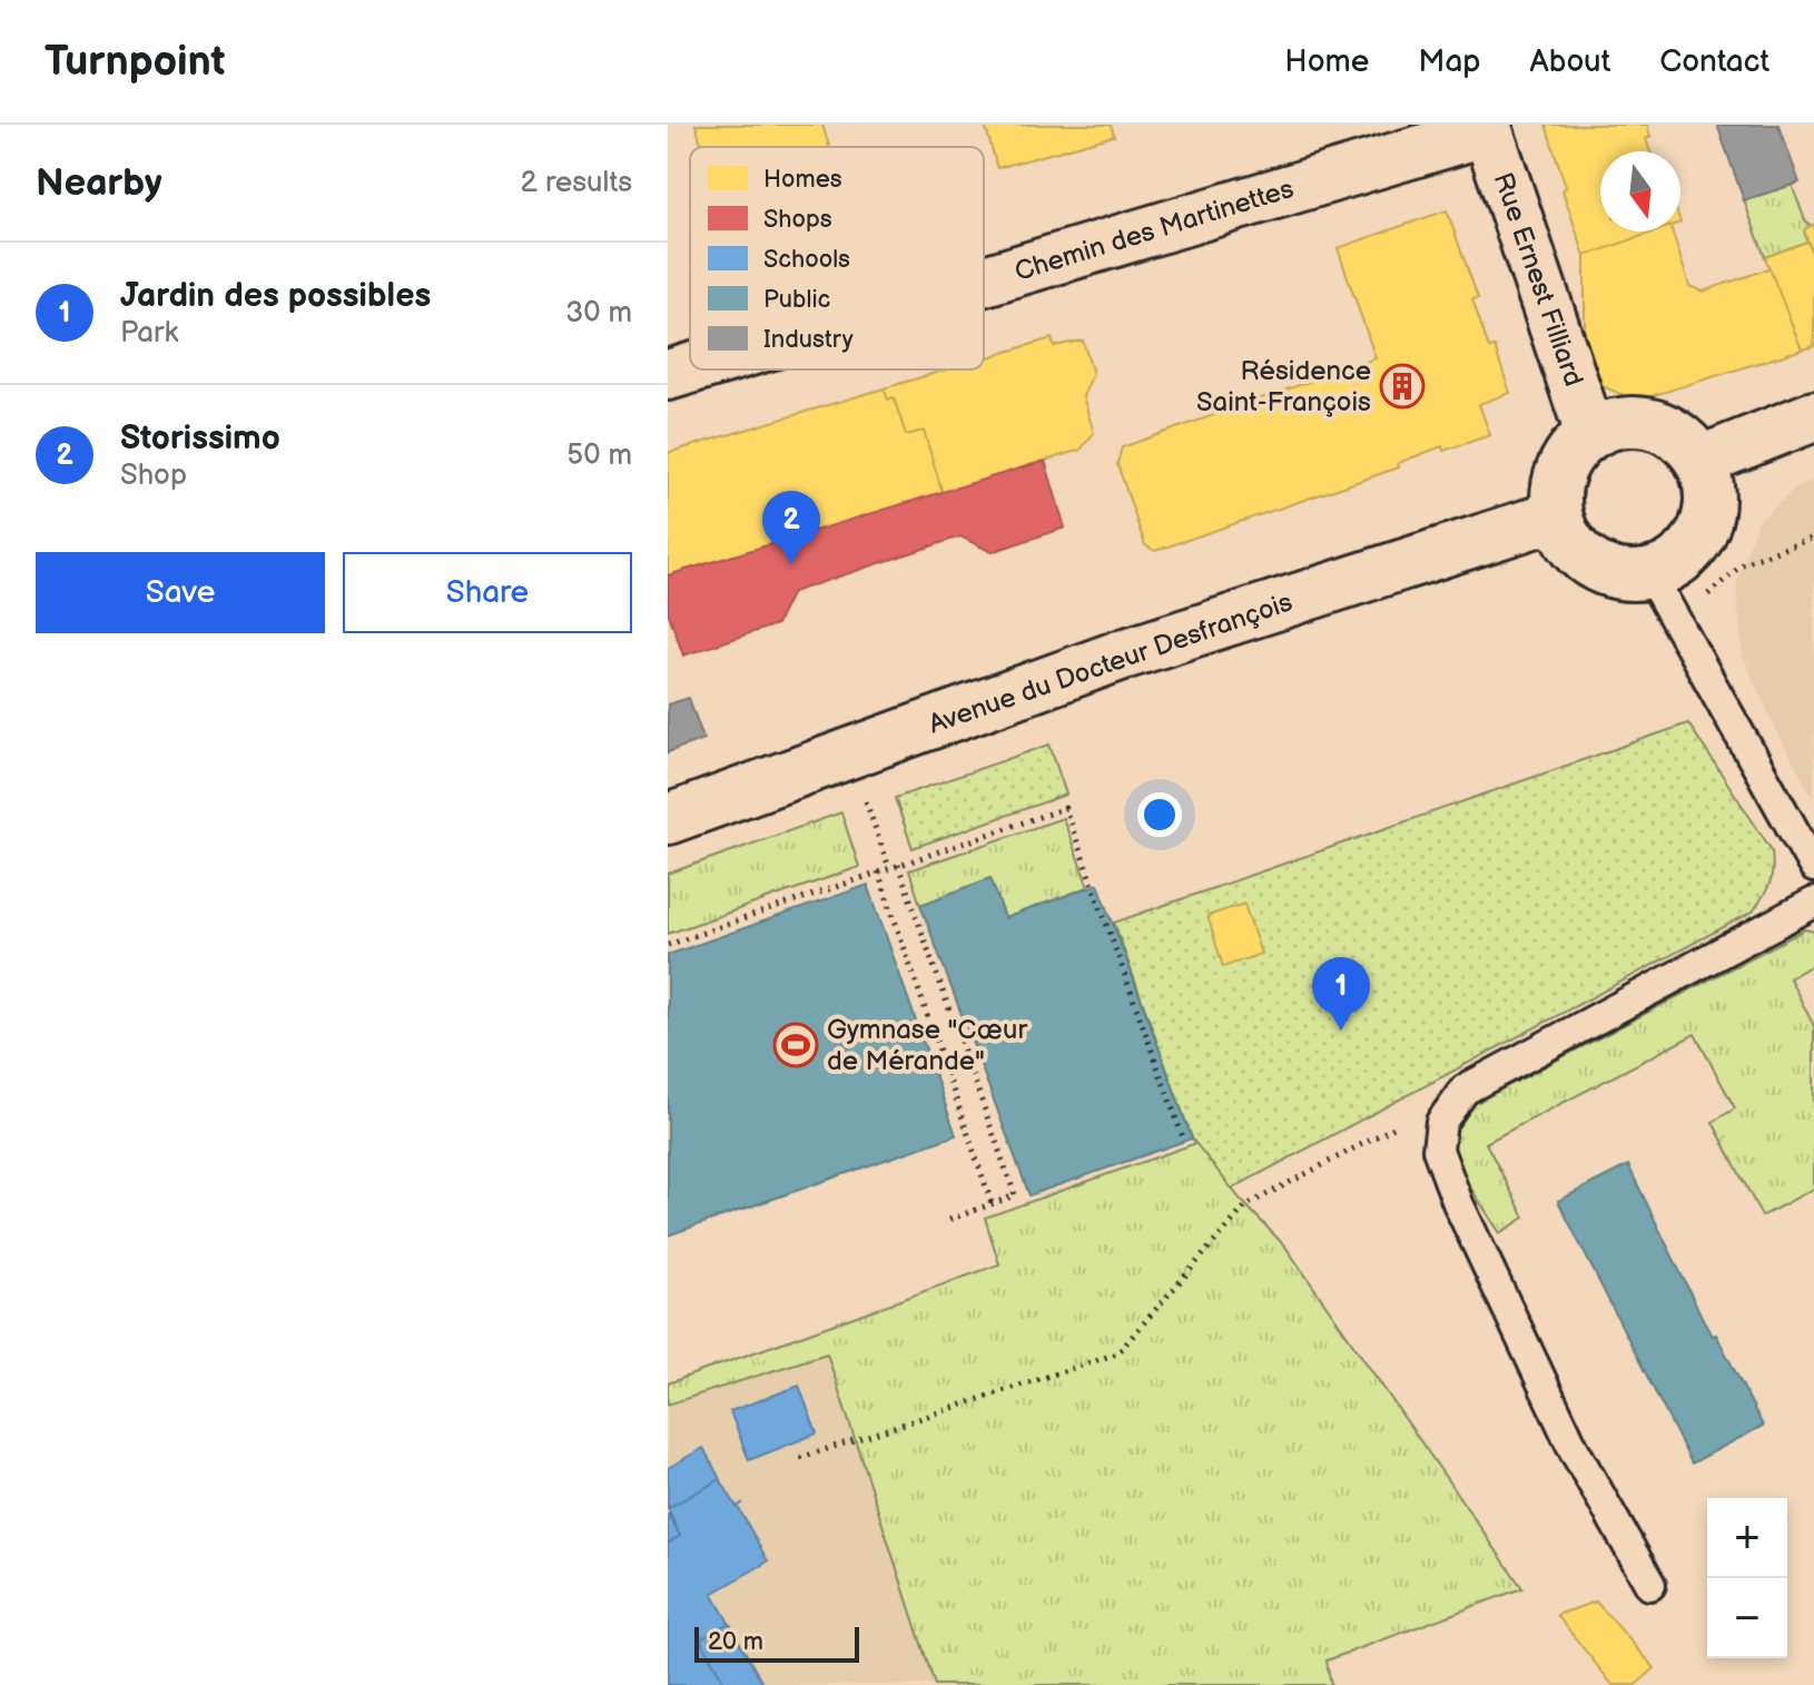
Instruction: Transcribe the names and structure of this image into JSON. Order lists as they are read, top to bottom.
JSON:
{
  "streets": {
    "main road": ["Chemin des Martinettes", "Rue Ernest Filliard", "Avenue du Docteur Desfrançois"]
  },
  "crossings": [
    ["Chemin des Martinettes", "Rue Ernest Filliard"],
    ["Rue Ernest Filliard", "Avenue du Docteur Desfrançois"]
  ],
  "places": {
    "building": ["Résidence Saint-François"],
    "sports": ["Gymnase \"Cœur de Mérande\""]
  },
  "legend": [
    "Homes",
    "Shops",
    "Schools",
    "Public",
    "Industry"
  ],
  "scale_bar": "20 m",
  "north": "bottom",
  "page": {
    "header": "Turnpoint",
    "nav": [
      "Home",
      "Map",
      "About",
      "Contact"
    ],
    "heading": ["Nearby", "2 results"],
    "list": [
      {
        "mark": "1",
        "name": "Jardin des possibles",
        "note": "Park",
        "value": "30 m"
      },
      {
        "mark": "2",
        "name": "Storissimo",
        "note": "Shop",
        "value": "50 m"
      }
    ],
    "pins": ["2", "1"],
    "buttons": ["Save", "Share"],
    "map_buttons": ["+", "−"],
    "scale": "20 m"
  }
}
